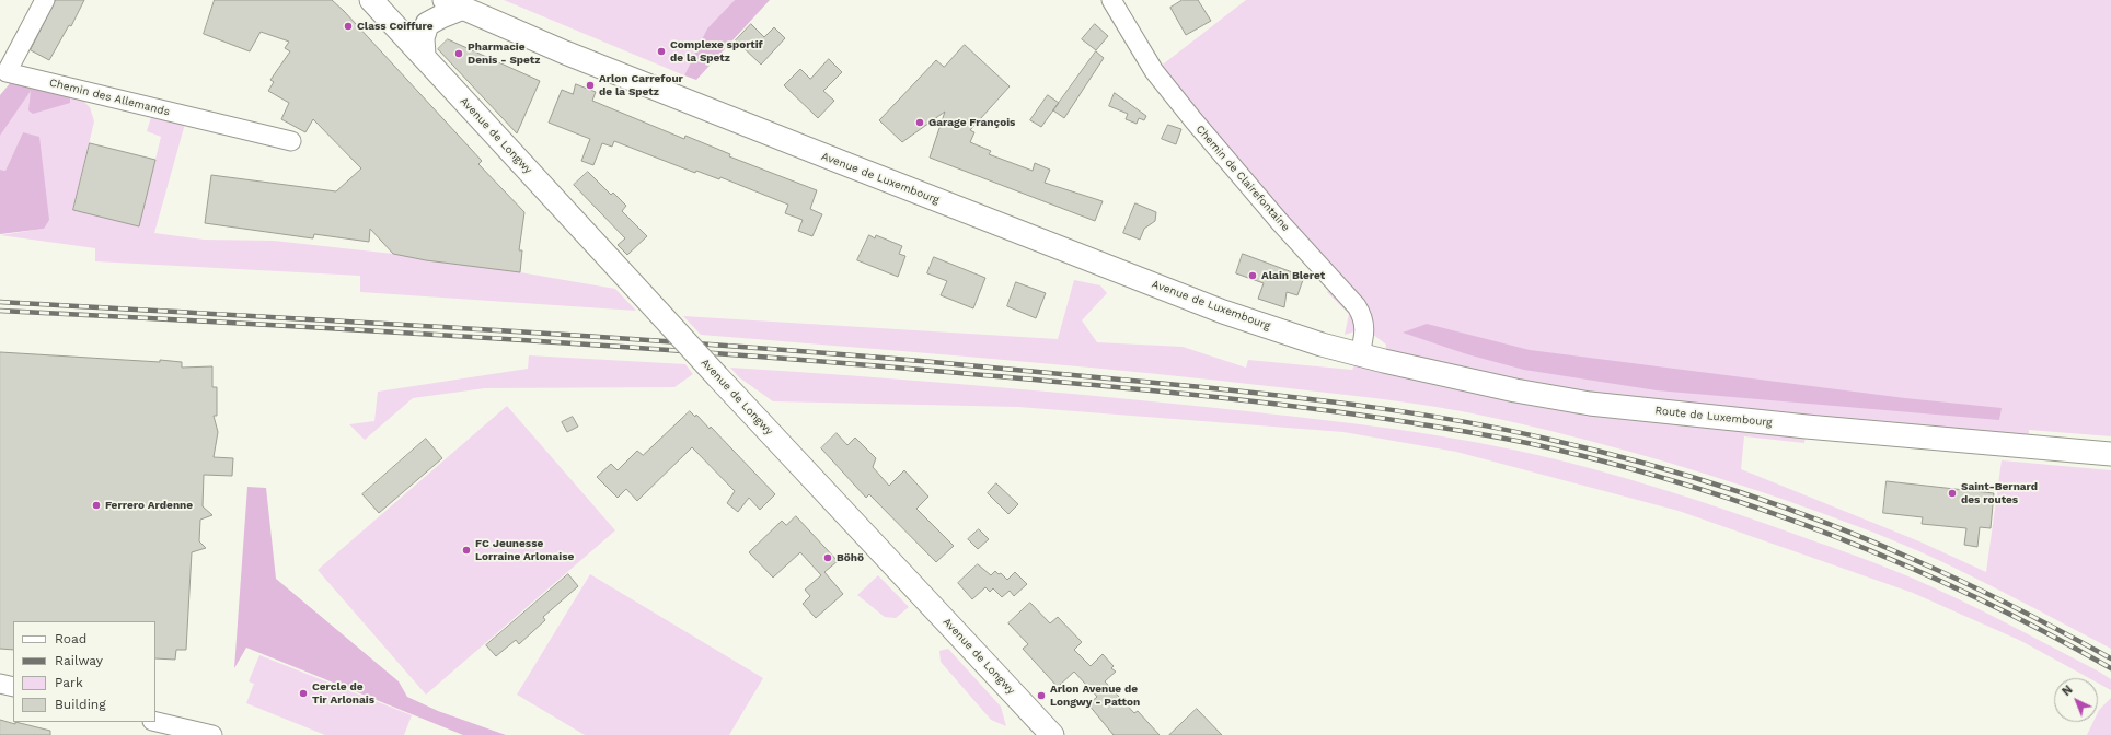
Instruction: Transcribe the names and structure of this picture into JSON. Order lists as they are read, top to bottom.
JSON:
{
  "streets": {
    "main road": ["Avenue de Longwy", "Avenue de Luxembourg", "Route de Luxembourg"],
    "street": ["Chemin des Allemands", "Chemin de Clairefontaine"]
  },
  "crossings": [
    ["Avenue de Luxembourg", "Route de Luxembourg"],
    ["Chemin de Clairefontaine", "Route de Luxembourg"]
  ],
  "places": [
    "Class Coiffure",
    "Complexe sportif de la Spetz",
    "Pharmacie Denis - Spetz",
    "Arlon Carrefour de la Spetz",
    "Garage François",
    "Alain Bleret",
    "Saint-Bernard des routes",
    "Ferrero Ardenne",
    "FC Jeunesse Lorraine Arlonaise",
    "Böhö",
    "Cercle de Tir Arlonais",
    "Arlon Avenue de Longwy - Patton"
  ],
  "legend": [
    "Road",
    "Railway",
    "Park",
    "Building"
  ],
  "north": "top left"
}
